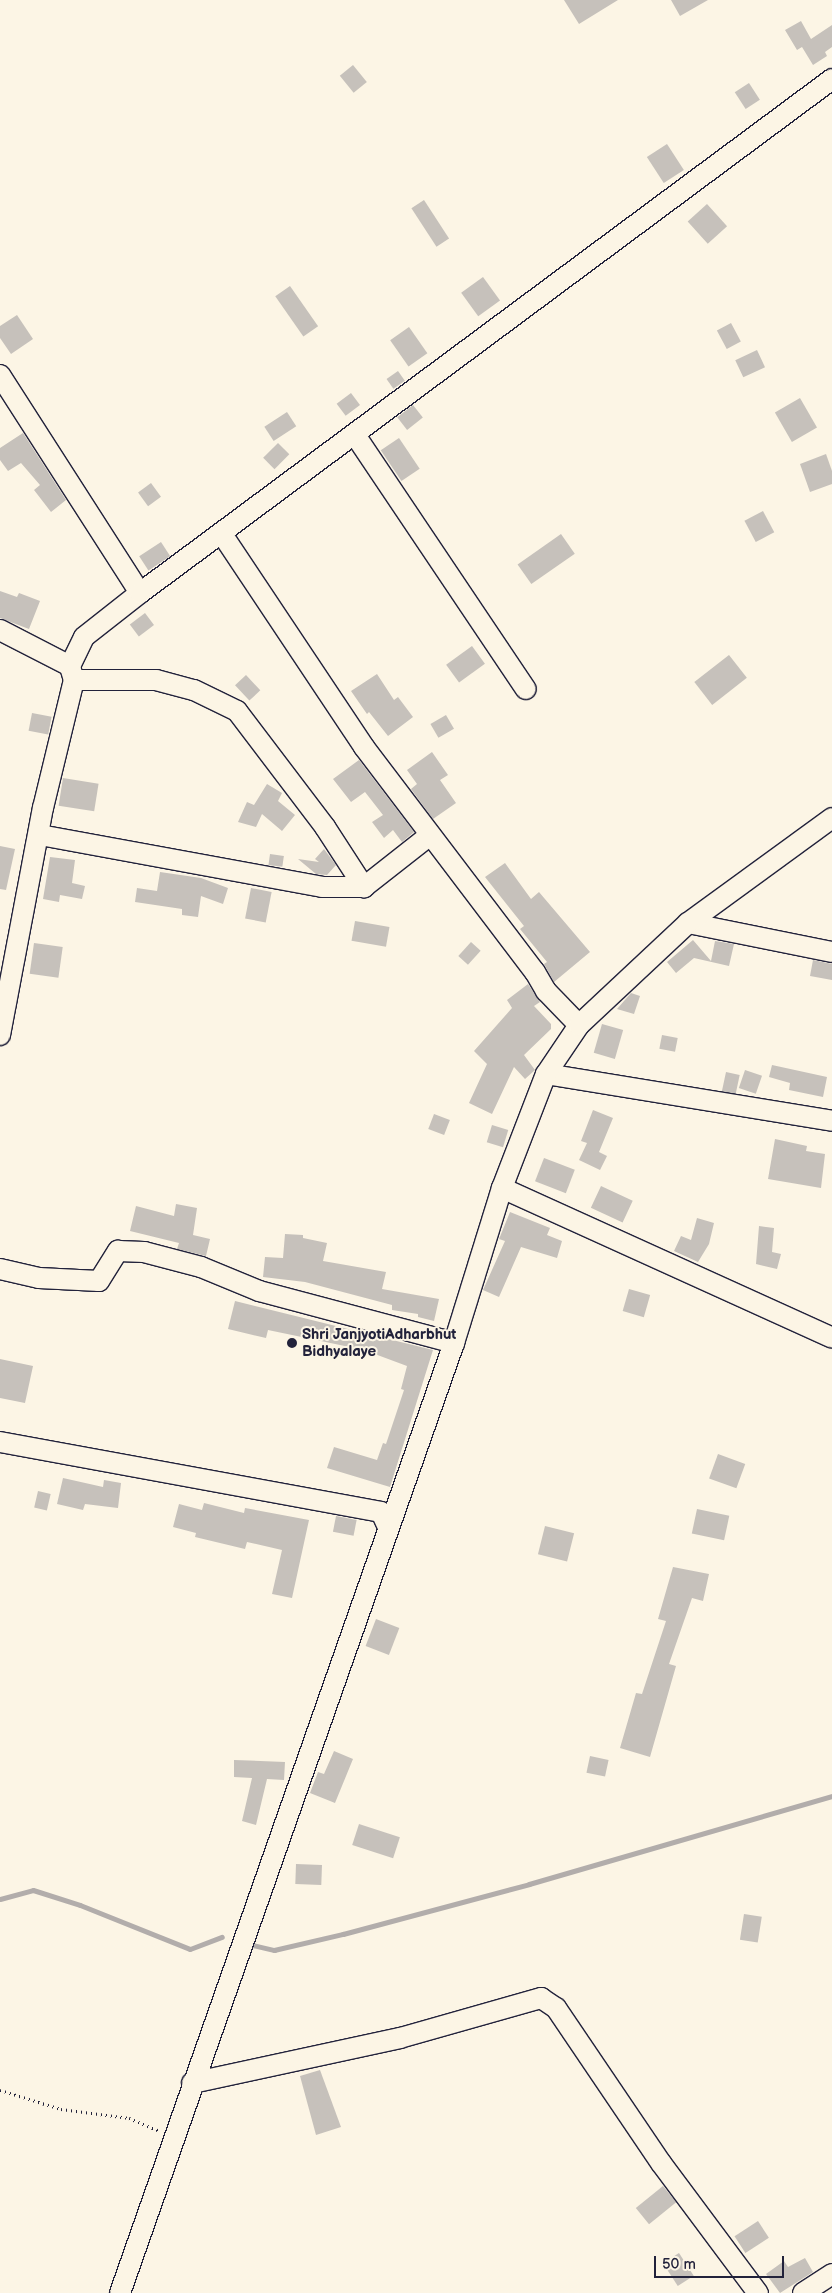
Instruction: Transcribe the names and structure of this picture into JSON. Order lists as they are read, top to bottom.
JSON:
{
  "places": ["Shri JanjyotiAdharbhut Bidhyalaye"],
  "scale_bar": "50 m"
}
